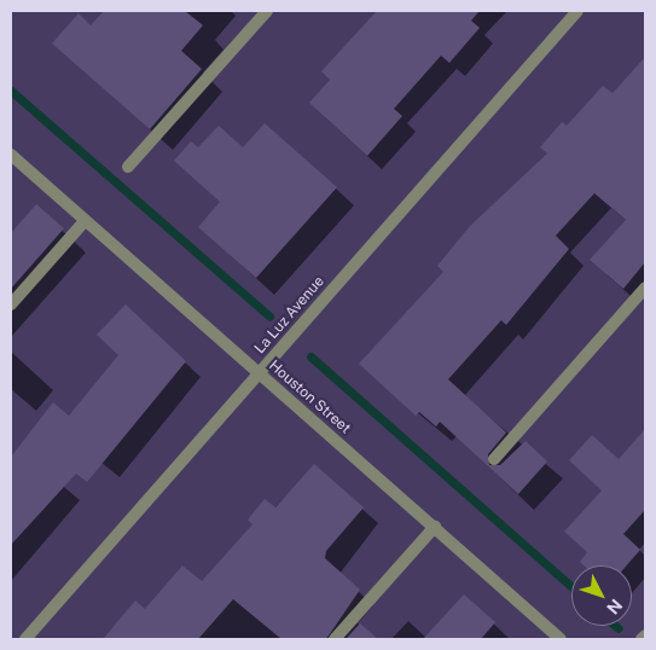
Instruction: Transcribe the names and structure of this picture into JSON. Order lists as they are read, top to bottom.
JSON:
{
  "streets": {
    "street": ["La Luz Avenue", "Houston Street"]
  },
  "crossings": [
    ["La Luz Avenue", "Houston Street"]
  ],
  "north": "bottom right"
}
